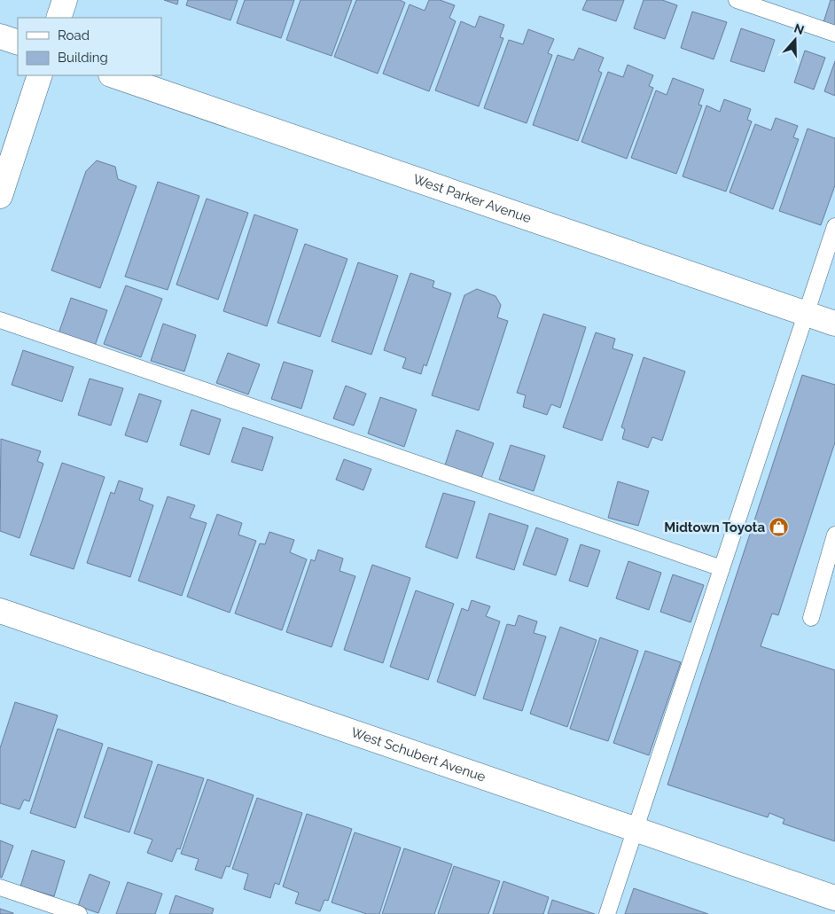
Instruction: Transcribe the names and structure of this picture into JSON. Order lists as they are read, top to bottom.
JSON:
{
  "streets": {
    "street": ["West Parker Avenue", "West Schubert Avenue"]
  },
  "places": {
    "shop": ["Midtown Toyota"]
  },
  "legend": ["Road", "Building"],
  "north": "top"
}
